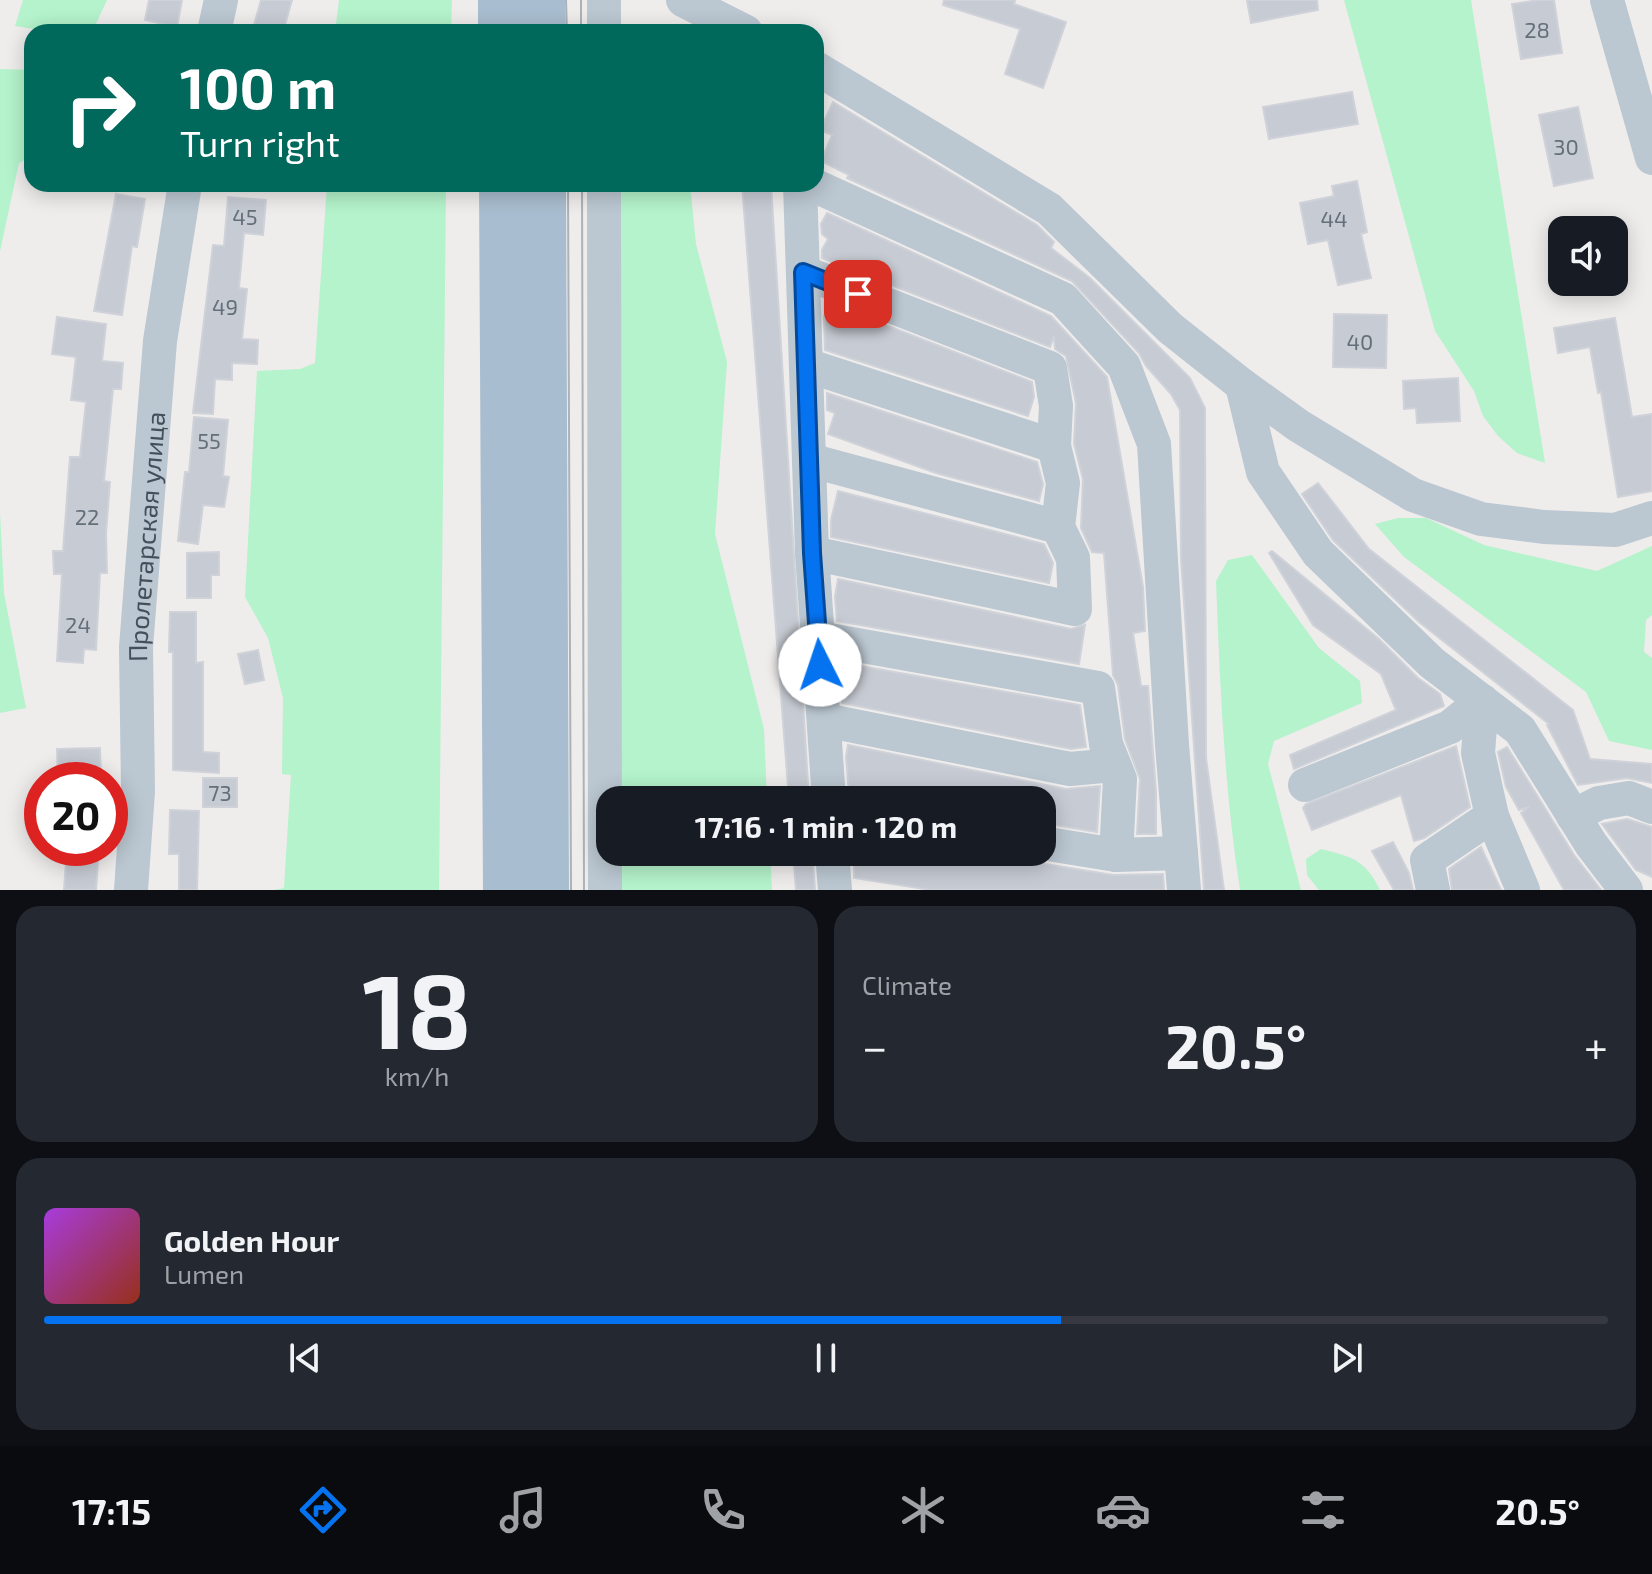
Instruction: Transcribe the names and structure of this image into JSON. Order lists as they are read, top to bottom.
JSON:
{
  "streets": {
    "street": ["Пролетарская улица"]
  },
  "house_numbers": [
    "28",
    "30",
    "45",
    "44",
    "49",
    "40",
    "55",
    "22",
    "24",
    "73"
  ],
  "page": {
    "turn": ["100 m", "Turn right"],
    "limit": "20",
    "trip": "17:16 · 1 min · 120 m",
    "tile": [
      ["18", "km/h"],
      "Climate"
    ],
    "heat": ["−", "20.5°", "+"],
    "song": ["Golden Hour", "Lumen"],
    "tabs": ["17:15", "20.5°"]
  }
}
